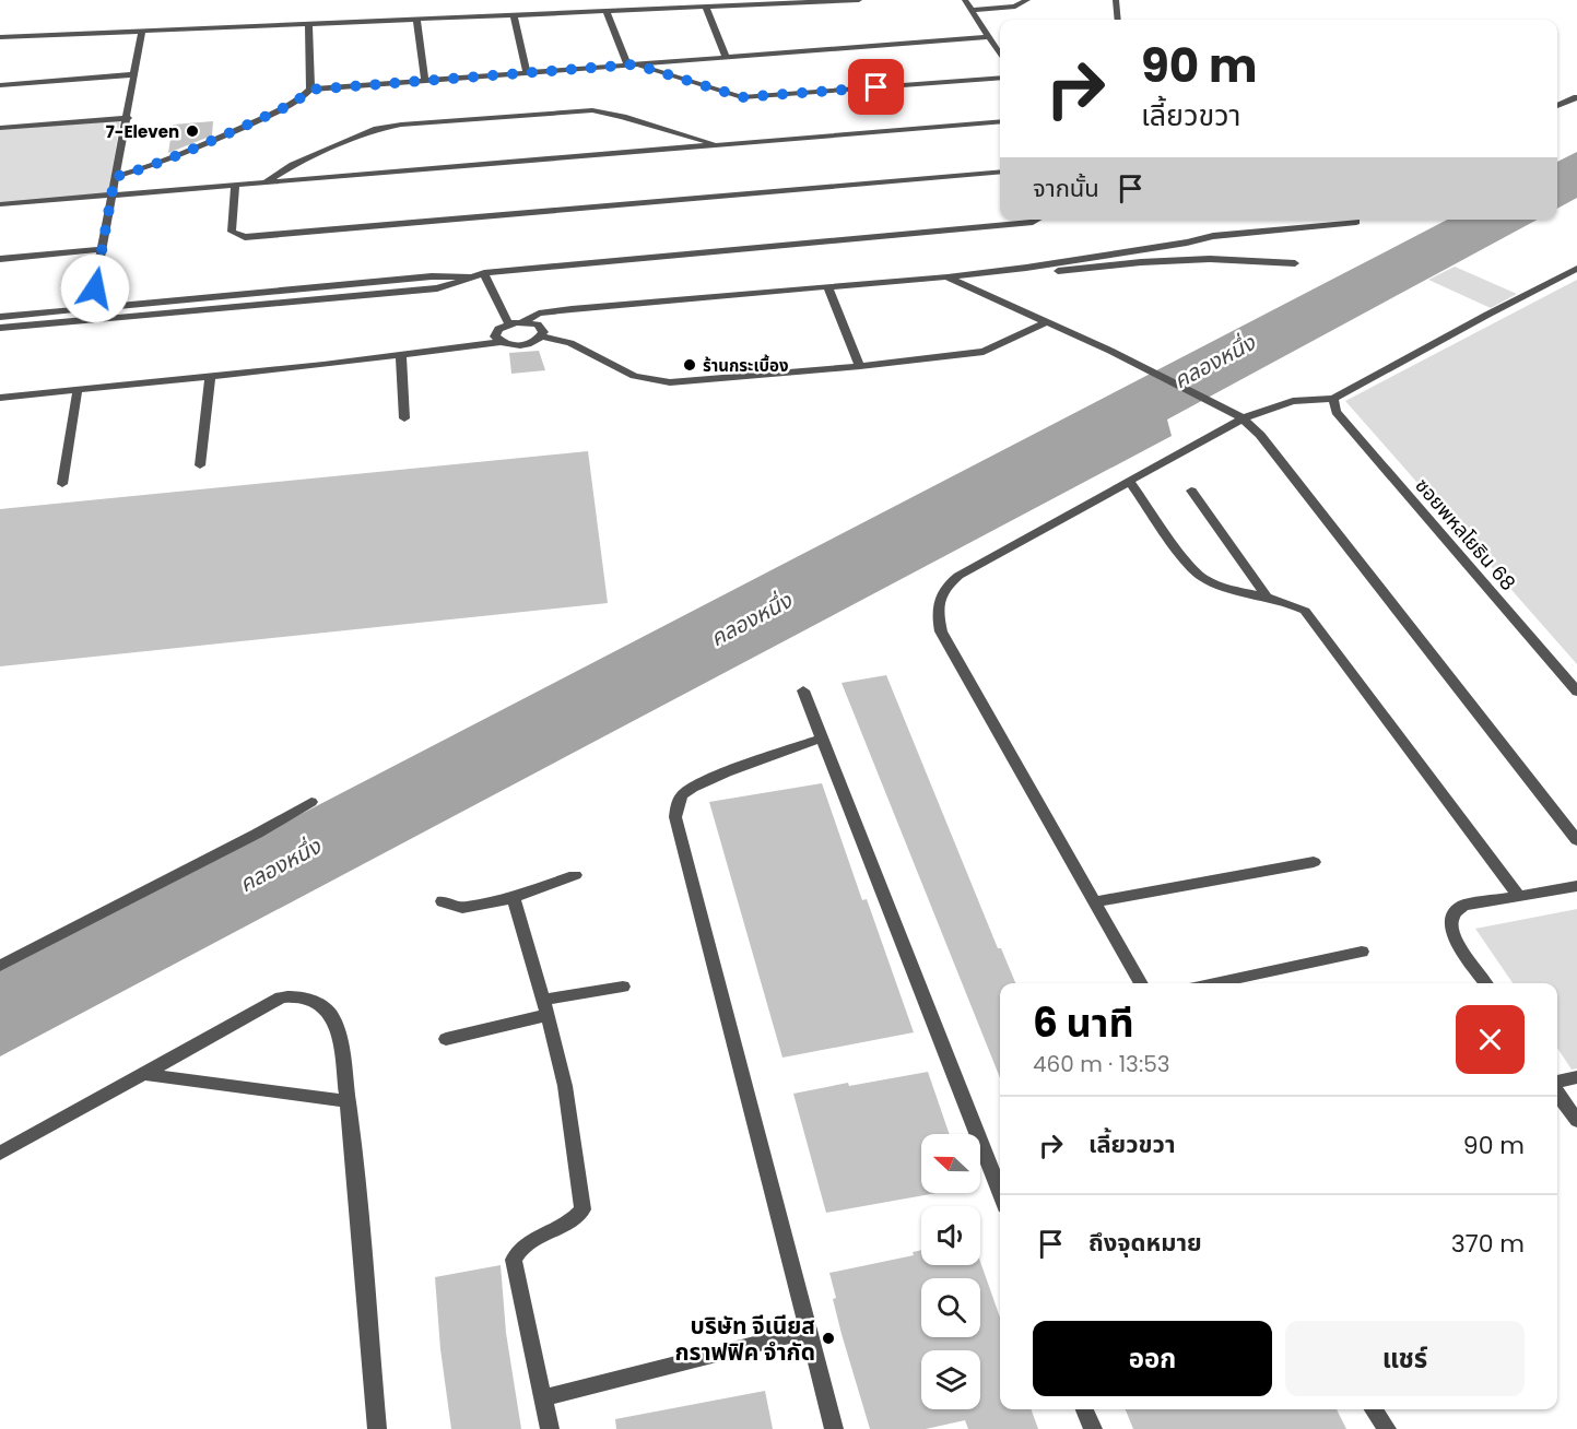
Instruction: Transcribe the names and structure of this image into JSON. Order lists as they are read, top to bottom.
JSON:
{
  "streets": {
    "street": ["ซอยพหลโยธิน 68"]
  },
  "water": ["คลองหนึ่ง"],
  "places": ["7-Eleven", "ร้านกระเบื้อง", "บริษัท จีเนียส กราฟฟิค จำกัด"],
  "north": "left",
  "page": {
    "turn": ["90 m", "เลี้ยวขวา"],
    "then": "จากนั้น",
    "heading": ["6 นาที", "460 m · 13:53"],
    "list": [
      {
        "name": "เลี้ยวขวา",
        "value": "90 m"
      },
      {
        "name": "ถึงจุดหมาย",
        "value": "370 m"
      }
    ],
    "buttons": ["ออก", "แชร์"]
  }
}
